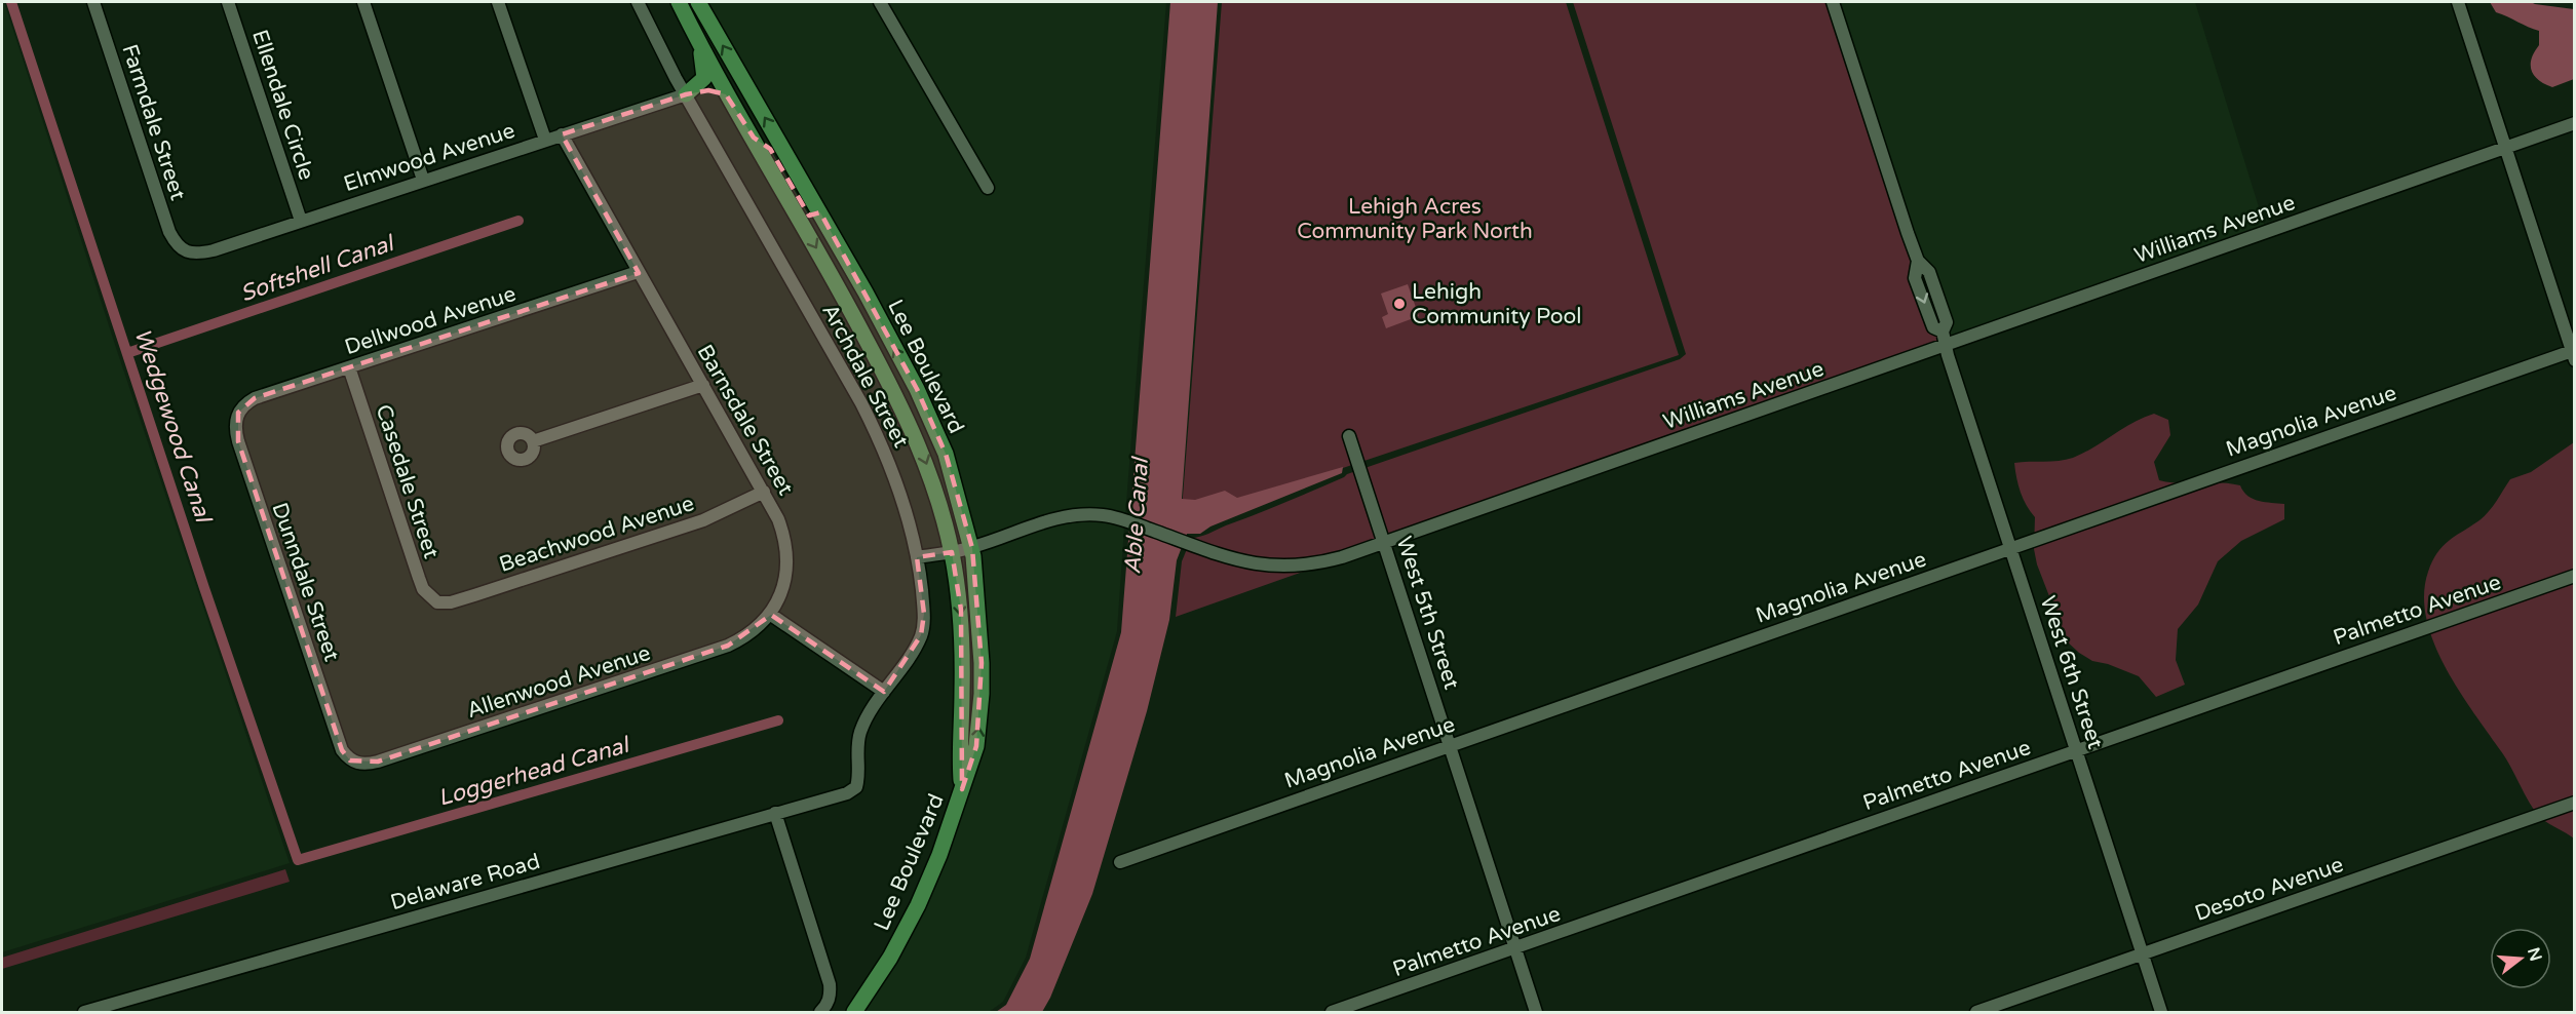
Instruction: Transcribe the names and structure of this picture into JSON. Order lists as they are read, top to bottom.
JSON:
{
  "streets": {
    "main road": ["Lee Boulevard"],
    "street": [
      "Ellendale Circle",
      "Farmdale Street",
      "Elmwood Avenue",
      "Williams Avenue",
      "Dellwood Avenue",
      "Archdale Street",
      "Barnsdale Street",
      "Magnolia Avenue",
      "Casedale Street",
      "Beachwood Avenue",
      "Dunndale Street",
      "Palmetto Avenue",
      "West 5th Street",
      "West 6th Street",
      "Allenwood Avenue",
      "Delaware Road",
      "Desoto Avenue"
    ]
  },
  "crossings": [
    ["Ellendale Circle", "Elmwood Avenue"],
    ["Farmdale Street", "Elmwood Avenue"],
    ["Elmwood Avenue", "Archdale Street"],
    ["Elmwood Avenue", "Barnsdale Street"],
    ["Williams Avenue", "Lee Boulevard"],
    ["Williams Avenue", "Archdale Street"],
    ["Williams Avenue", "West 5th Street"],
    ["Williams Avenue", "West 6th Street"],
    ["Dellwood Avenue", "Barnsdale Street"],
    ["Dellwood Avenue", "Casedale Street"],
    ["Dellwood Avenue", "Dunndale Street"],
    ["Archdale Street", "Delaware Road"],
    ["Barnsdale Street", "Beachwood Avenue"],
    ["Barnsdale Street", "Allenwood Avenue"],
    ["Magnolia Avenue", "West 5th Street"],
    ["Magnolia Avenue", "West 6th Street"],
    ["Casedale Street", "Beachwood Avenue"],
    ["Dunndale Street", "Allenwood Avenue"],
    ["Palmetto Avenue", "West 5th Street"],
    ["Palmetto Avenue", "West 6th Street"],
    ["West 6th Street", "Desoto Avenue"]
  ],
  "water": [
    "Softshell Canal",
    "Wedgewood Canal",
    "Able Canal",
    "Loggerhead Canal"
  ],
  "parks": ["Lehigh Acres Community Park North"],
  "places": ["Lehigh Community Pool"],
  "north": "right"
}
